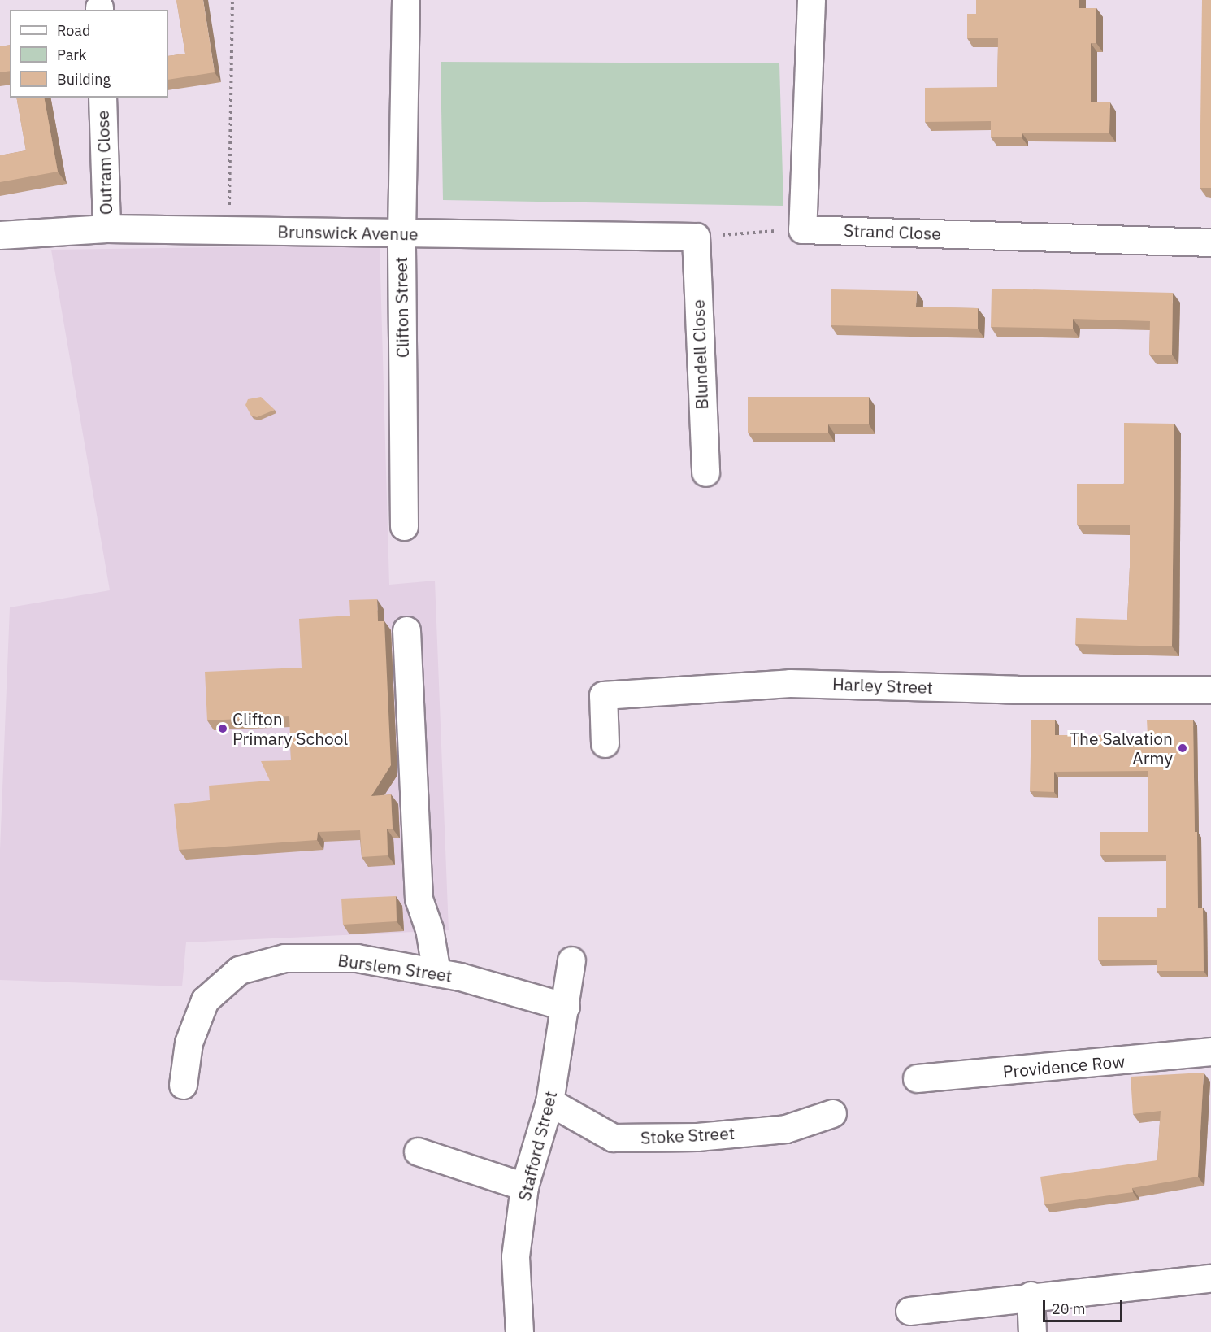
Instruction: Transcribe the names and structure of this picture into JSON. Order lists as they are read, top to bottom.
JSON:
{
  "streets": {
    "street": [
      "Outram Close",
      "Strand Close",
      "Brunswick Avenue",
      "Clifton Street",
      "Blundell Close",
      "Harley Street",
      "Burslem Street",
      "Providence Row",
      "Stoke Street",
      "Stafford Street"
    ]
  },
  "crossings": [
    ["Outram Close", "Brunswick Avenue"],
    ["Brunswick Avenue", "Clifton Street"],
    ["Brunswick Avenue", "Blundell Close"],
    ["Burslem Street", "Stafford Street"],
    ["Stoke Street", "Stafford Street"]
  ],
  "places": ["Clifton Primary School", "The Salvation Army"],
  "legend": ["Road", "Park", "Building"],
  "scale_bar": "20 m"
}
